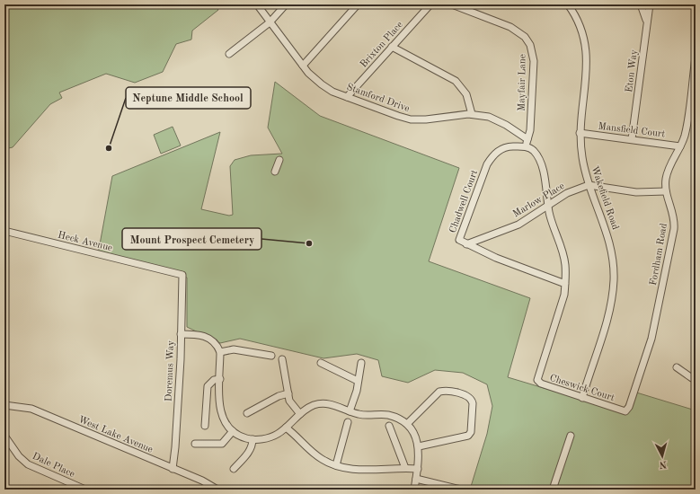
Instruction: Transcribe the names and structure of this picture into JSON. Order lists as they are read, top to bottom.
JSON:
{
  "streets": {
    "street": [
      "Brixton Place",
      "Eton Way",
      "Mayfair Lane",
      "Stamford Drive",
      "Mansfield Court",
      "Wakefield Road",
      "Marlow Place",
      "Chadwell Court",
      "Heck Avenue",
      "Fordham Road",
      "Doremus Way",
      "Cheswick Court",
      "West Lake Avenue",
      "Dale Place"
    ]
  },
  "crossings": [
    ["Brixton Place", "Stamford Drive"],
    ["Eton Way", "Mansfield Court"],
    ["Mayfair Lane", "Stamford Drive"],
    ["Mayfair Lane", "Chadwell Court"],
    ["Mansfield Court", "Wakefield Road"],
    ["Mansfield Court", "Fordham Road"],
    ["Wakefield Road", "Marlow Place"],
    ["Wakefield Road", "Cheswick Court"],
    ["Marlow Place", "Chadwell Court"],
    ["Marlow Place", "Fordham Road"],
    ["Chadwell Court", "Cheswick Court"],
    ["Heck Avenue", "Doremus Way"],
    ["Fordham Road", "Cheswick Court"],
    ["Doremus Way", "West Lake Avenue"]
  ],
  "places": ["Neptune Middle School", "Mount Prospect Cemetery"],
  "north": "bottom"
}
